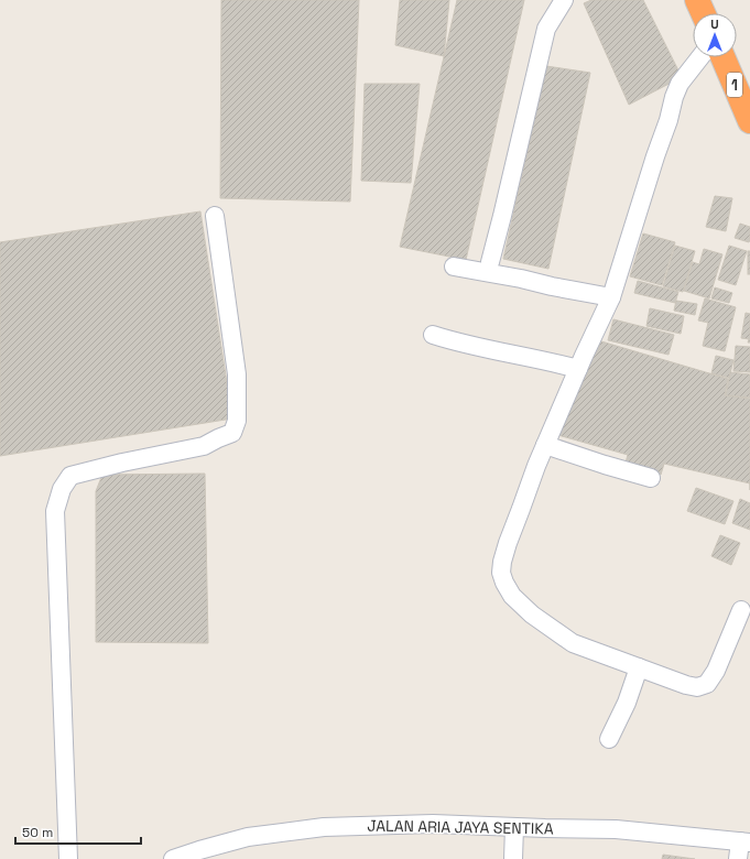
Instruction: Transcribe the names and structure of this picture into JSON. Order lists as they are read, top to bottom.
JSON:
{
  "streets": {
    "highway": ["1"],
    "street": ["JALAN ARIA JAYA SENTIKA"]
  },
  "scale_bar": "50 m",
  "north": "top"
}
